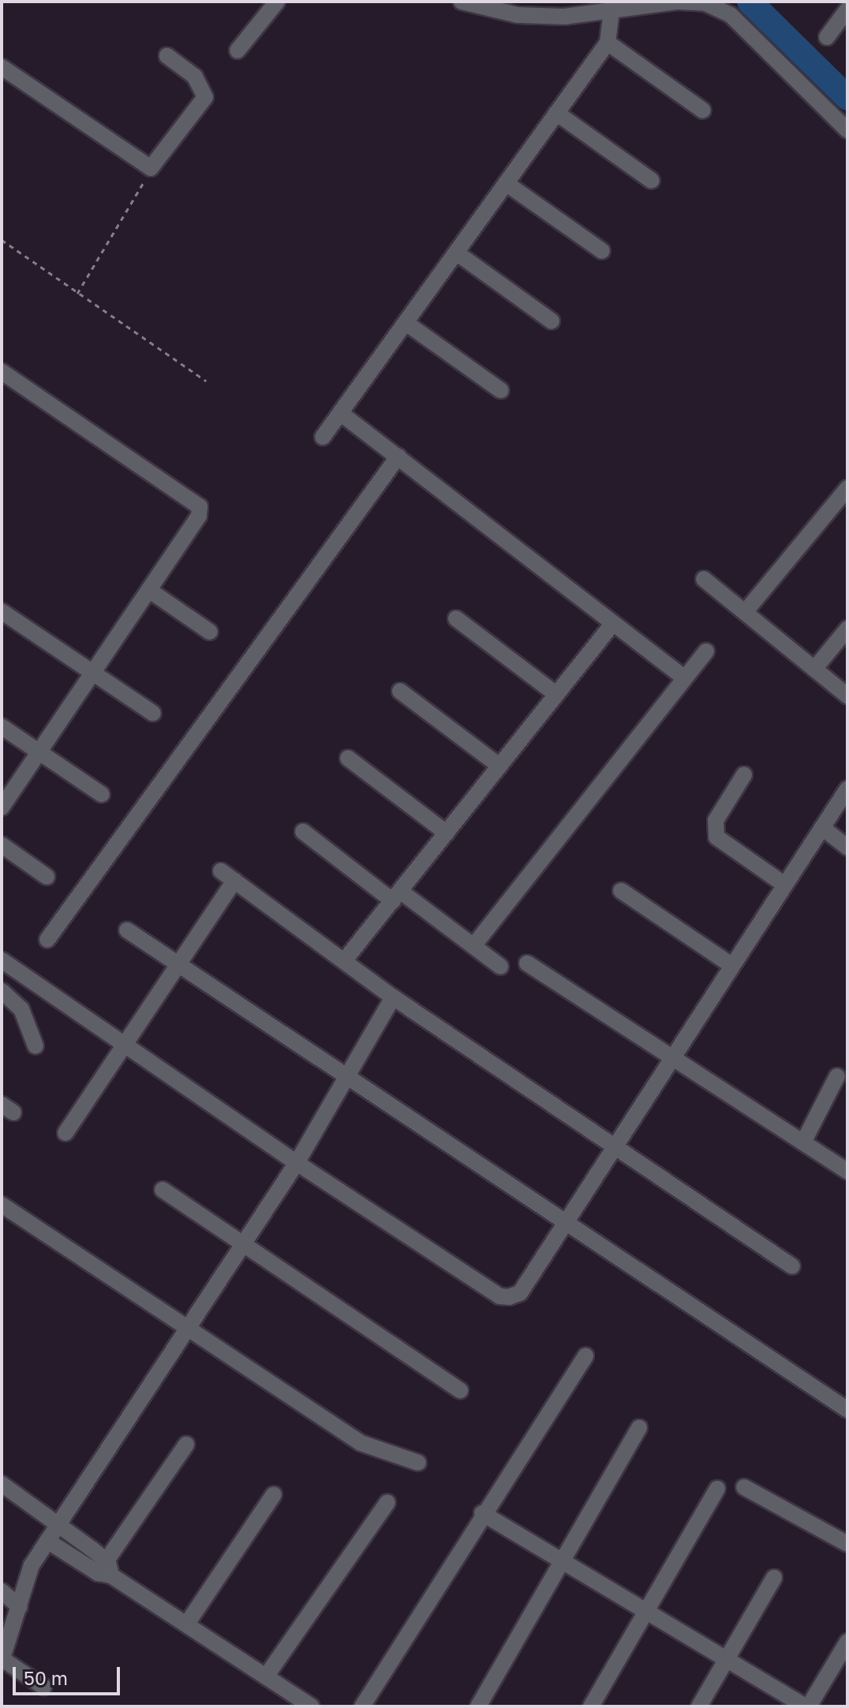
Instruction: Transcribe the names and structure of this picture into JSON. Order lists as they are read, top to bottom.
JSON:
{
  "scale_bar": "50 m"
}
